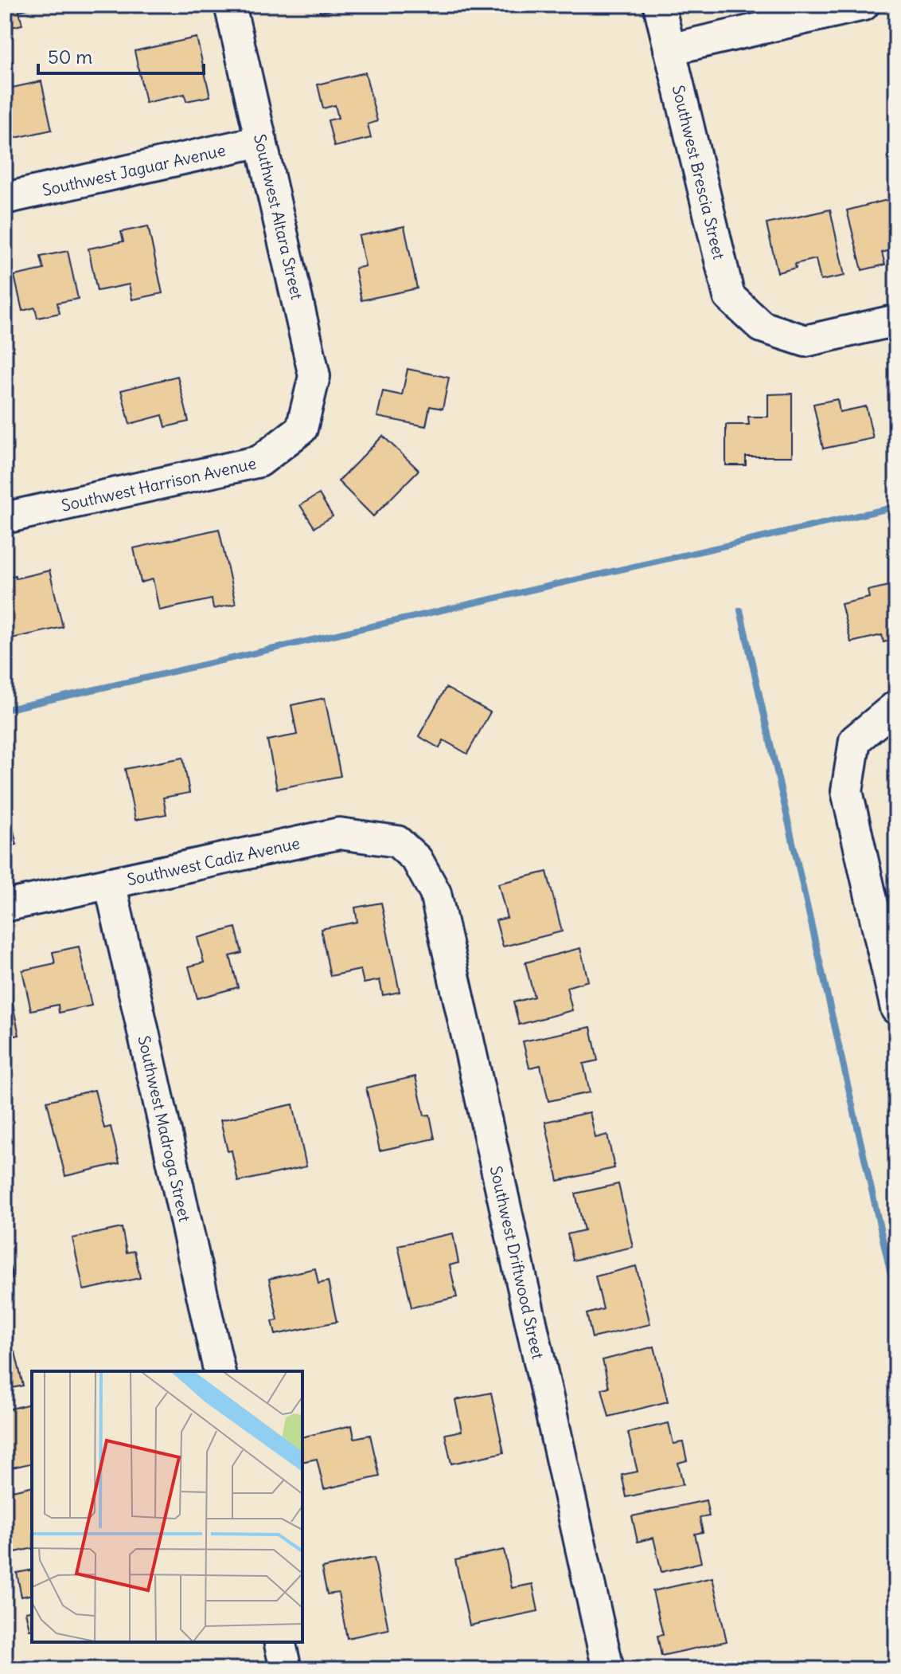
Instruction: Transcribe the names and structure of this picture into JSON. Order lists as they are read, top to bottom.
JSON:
{
  "streets": {
    "street": [
      "Southwest Jaguar Avenue",
      "Southwest Brescia Street",
      "Southwest Altara Street",
      "Southwest Harrison Avenue",
      "Southwest Cadiz Avenue",
      "Southwest Madroga Street",
      "Southwest Driftwood Street"
    ]
  },
  "crossings": [
    ["Southwest Jaguar Avenue", "Southwest Altara Street"],
    ["Southwest Altara Street", "Southwest Harrison Avenue"],
    ["Southwest Cadiz Avenue", "Southwest Madroga Street"],
    ["Southwest Cadiz Avenue", "Southwest Driftwood Street"]
  ],
  "scale_bar": "50 m"
}
